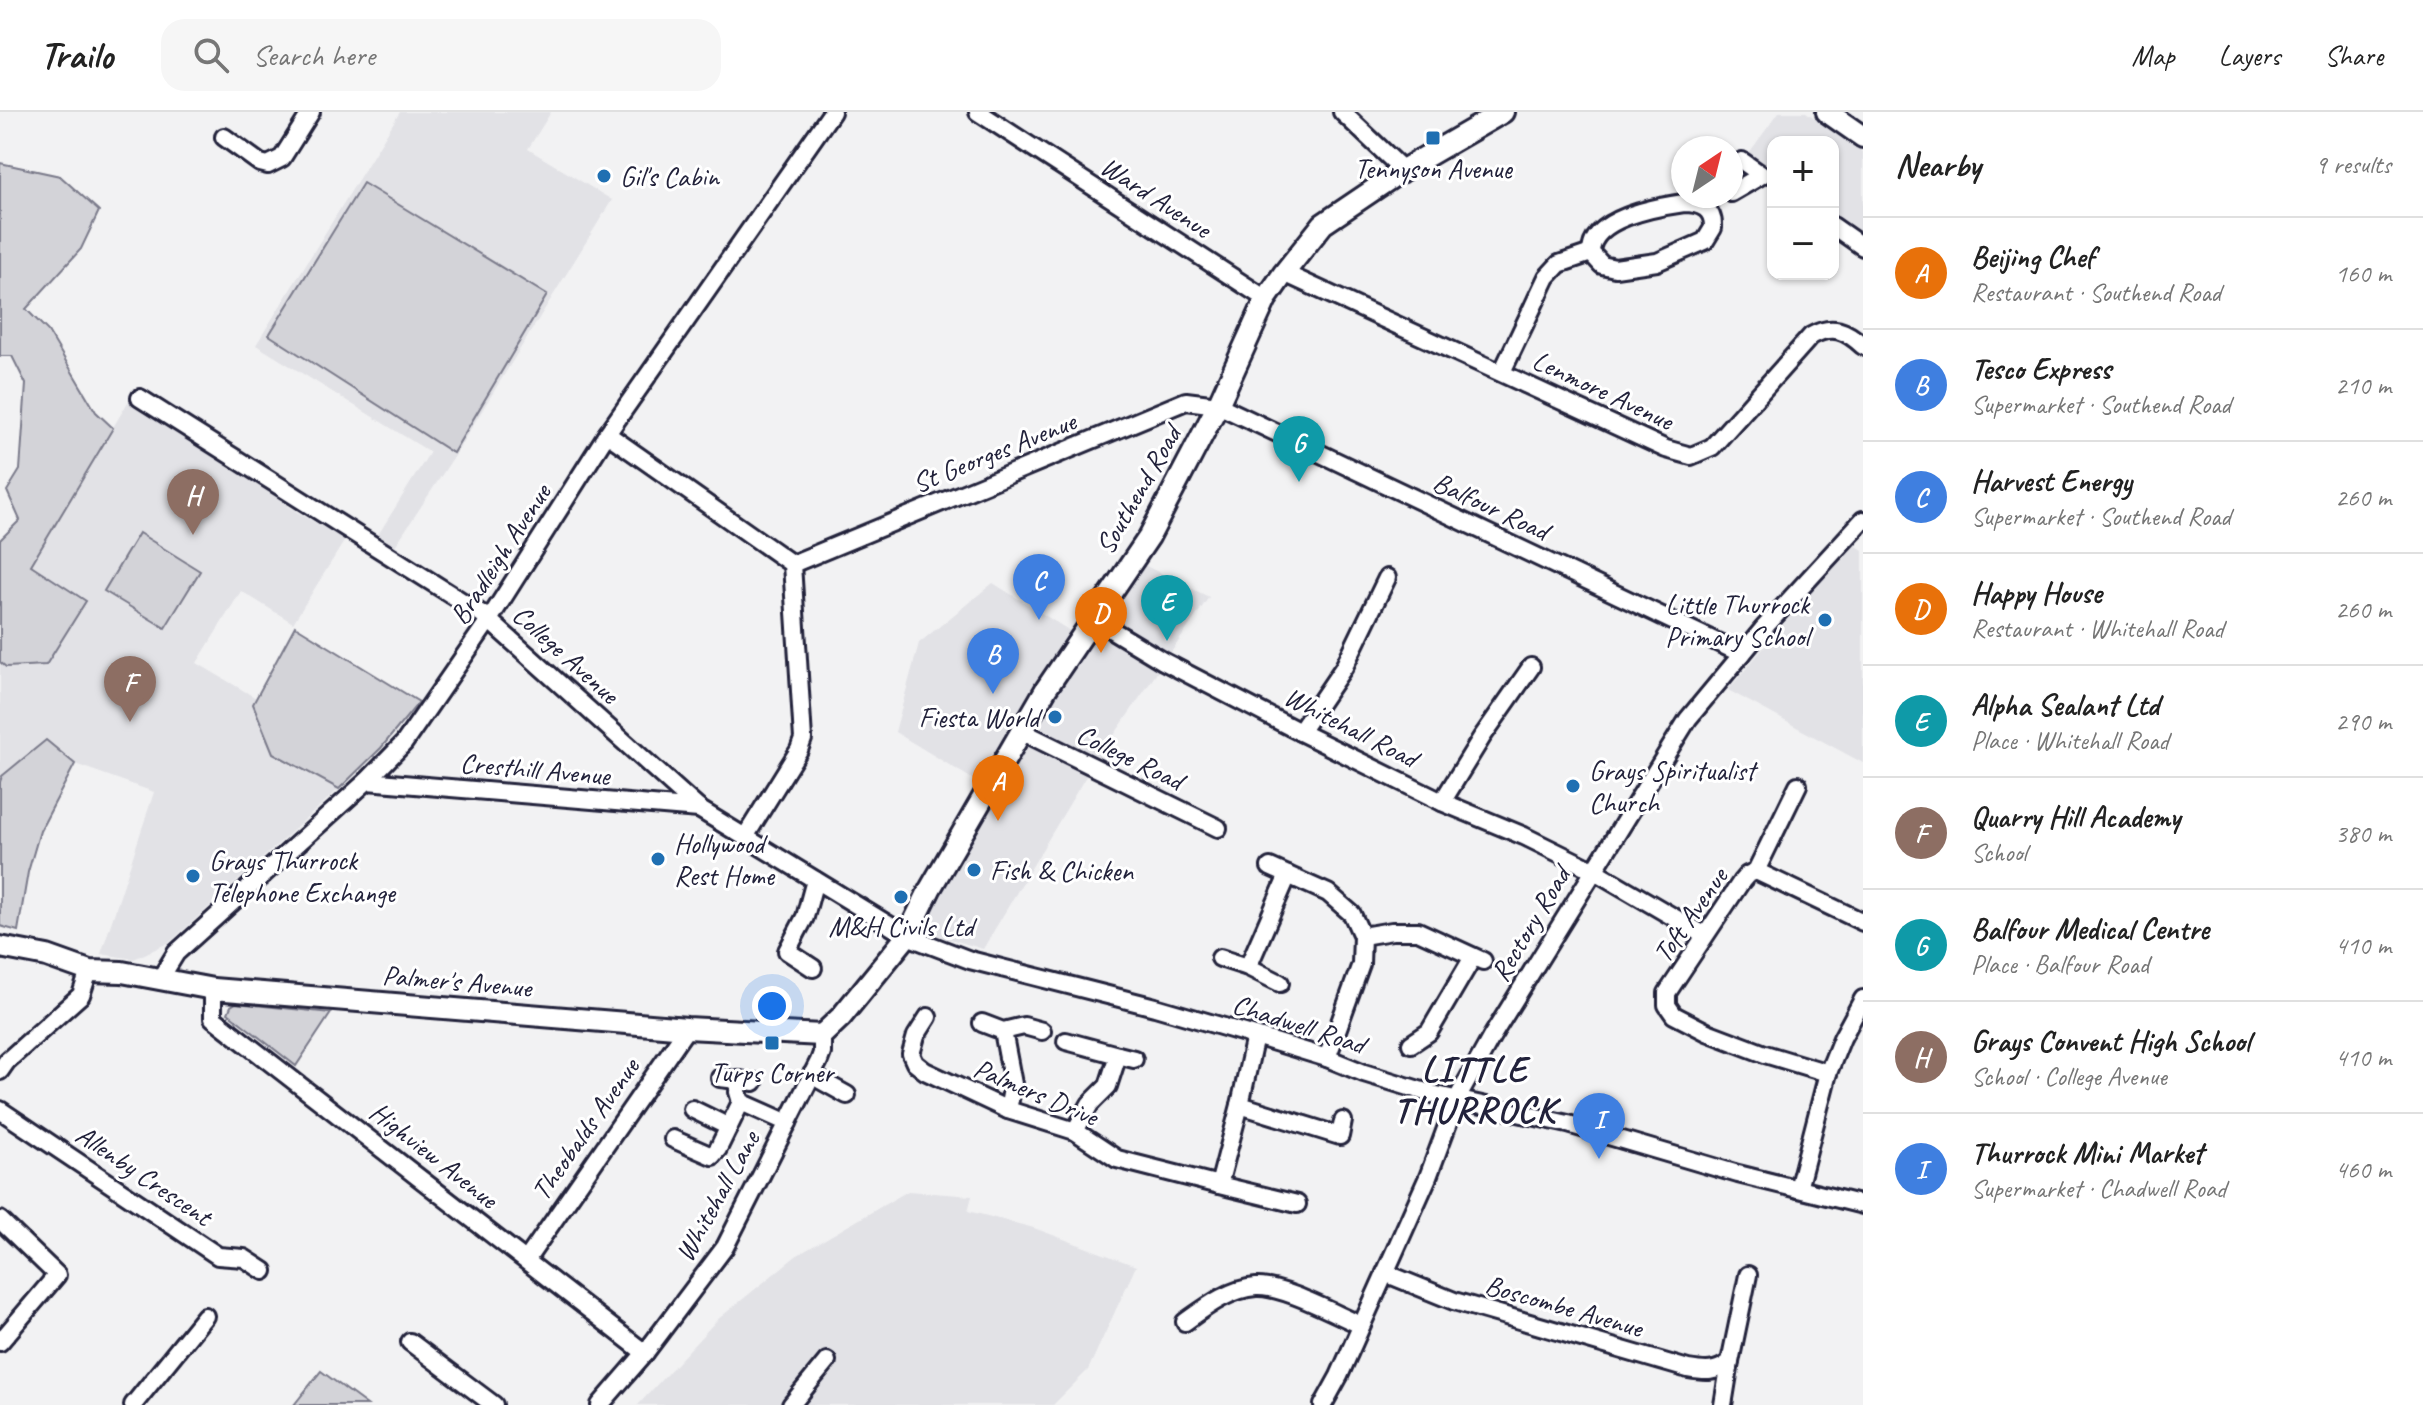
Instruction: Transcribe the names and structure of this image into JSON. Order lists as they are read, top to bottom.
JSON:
{
  "streets": {
    "main road": ["Southend Road", "Palmer's Avenue"],
    "street": [
      "Ward Avenue",
      "Lenmore Avenue",
      "St Georges Avenue",
      "Balfour Road",
      "Bradleigh Avenue",
      "College Avenue",
      "Whitehall Road",
      "College Road",
      "Cresthill Avenue",
      "Toft Avenue",
      "Rectory Road",
      "Chadwell Road",
      "Palmers Drive",
      "Theobalds Avenue",
      "Highview Avenue",
      "Allenby Crescent",
      "Whitehall Lane",
      "Boscombe Avenue"
    ]
  },
  "crossings": [
    ["Ward Avenue", "Southend Road"],
    ["Lenmore Avenue", "Southend Road"],
    ["St Georges Avenue", "Southend Road"],
    ["St Georges Avenue", "Balfour Road"],
    ["Southend Road", "Balfour Road"],
    ["Southend Road", "College Avenue"],
    ["Southend Road", "Whitehall Road"],
    ["Southend Road", "College Road"],
    ["Southend Road", "Palmer's Avenue"],
    ["Southend Road", "Chadwell Road"],
    ["Southend Road", "Whitehall Lane"],
    ["Balfour Road", "Rectory Road"],
    ["Bradleigh Avenue", "College Avenue"],
    ["Bradleigh Avenue", "Cresthill Avenue"],
    ["Bradleigh Avenue", "Palmer's Avenue"],
    ["College Avenue", "Cresthill Avenue"],
    ["College Avenue", "Chadwell Road"],
    ["Whitehall Road", "Toft Avenue"],
    ["Whitehall Road", "Rectory Road"],
    ["Rectory Road", "Chadwell Road"],
    ["Rectory Road", "Boscombe Avenue"],
    ["Palmer's Avenue", "Theobalds Avenue"],
    ["Palmer's Avenue", "Highview Avenue"],
    ["Palmer's Avenue", "Whitehall Lane"],
    ["Theobalds Avenue", "Highview Avenue"],
    ["Highview Avenue", "Whitehall Lane"]
  ],
  "districts": ["LITTLE THURROCK"],
  "places": {
    "transit": ["Tennyson Avenue", "Turps Corner"],
    "other": [
      "Gil's Cabin",
      "Little Thurrock Primary School",
      "Fiesta World",
      "Grays Spiritualist Church",
      "Hollywood Rest Home",
      "Fish & Chicken",
      "Grays Thurrock Telephone Exchange",
      "M&H Civils Ltd"
    ]
  },
  "north": "top right",
  "page": {
    "header": "Trailo",
    "search": "Search here",
    "nav": ["Map", "Layers", "Share"],
    "heading": ["Nearby", "9 results"],
    "map_buttons": ["+", "−"],
    "list": [
      {
        "mark": "A",
        "name": "Beijing Chef",
        "note": "Restaurant · Southend Road",
        "value": "160 m"
      },
      {
        "mark": "B",
        "name": "Tesco Express",
        "note": "Supermarket · Southend Road",
        "value": "210 m"
      },
      {
        "mark": "C",
        "name": "Harvest Energy",
        "note": "Supermarket · Southend Road",
        "value": "260 m"
      },
      {
        "mark": "D",
        "name": "Happy House",
        "note": "Restaurant · Whitehall Road",
        "value": "260 m"
      },
      {
        "mark": "E",
        "name": "Alpha Sealant Ltd",
        "note": "Place · Whitehall Road",
        "value": "290 m"
      },
      {
        "mark": "F",
        "name": "Quarry Hill Academy",
        "note": "School",
        "value": "380 m"
      },
      {
        "mark": "G",
        "name": "Balfour Medical Centre",
        "note": "Place · Balfour Road",
        "value": "410 m"
      },
      {
        "mark": "H",
        "name": "Grays Convent High School",
        "note": "School · College Avenue",
        "value": "410 m"
      },
      {
        "mark": "I",
        "name": "Thurrock Mini Market",
        "note": "Supermarket · Chadwell Road",
        "value": "460 m"
      }
    ],
    "pins": [
      "G",
      "H",
      "C",
      "E",
      "D",
      "B",
      "F",
      "A",
      "I"
    ]
  }
}
